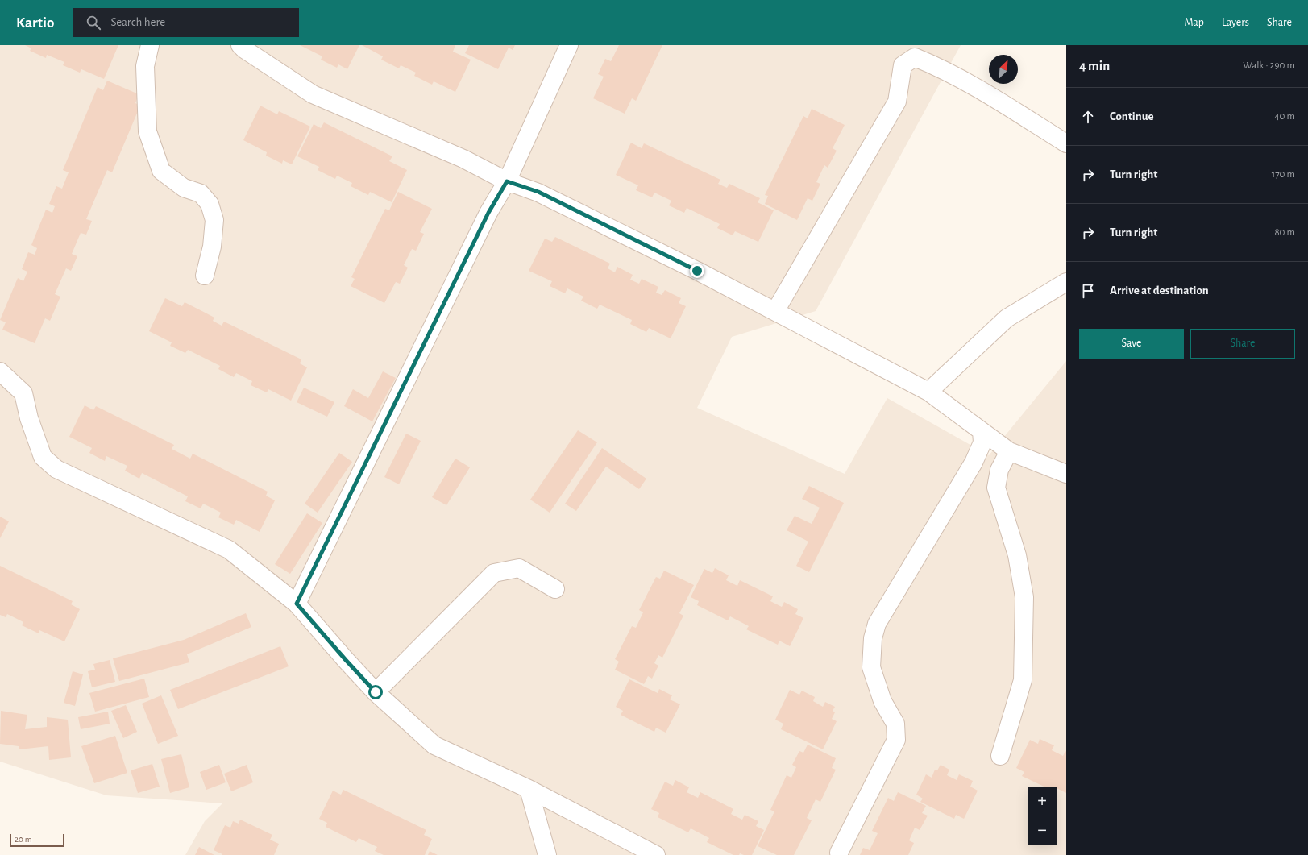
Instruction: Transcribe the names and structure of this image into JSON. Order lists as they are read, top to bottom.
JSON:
{
  "scale_bar": "20 m",
  "north": "top right",
  "page": {
    "header": "Kartio",
    "search": "Search here",
    "nav": ["Map", "Layers", "Share"],
    "heading": ["4 min", "Walk · 290 m"],
    "list": [
      ["Continue", "40 m"],
      ["Turn right", "170 m"],
      ["Turn right", "80 m"],
      "Arrive at destination"
    ],
    "buttons": ["Save", "Share"],
    "map_buttons": ["+", "−"],
    "scale": "20 m"
  }
}
